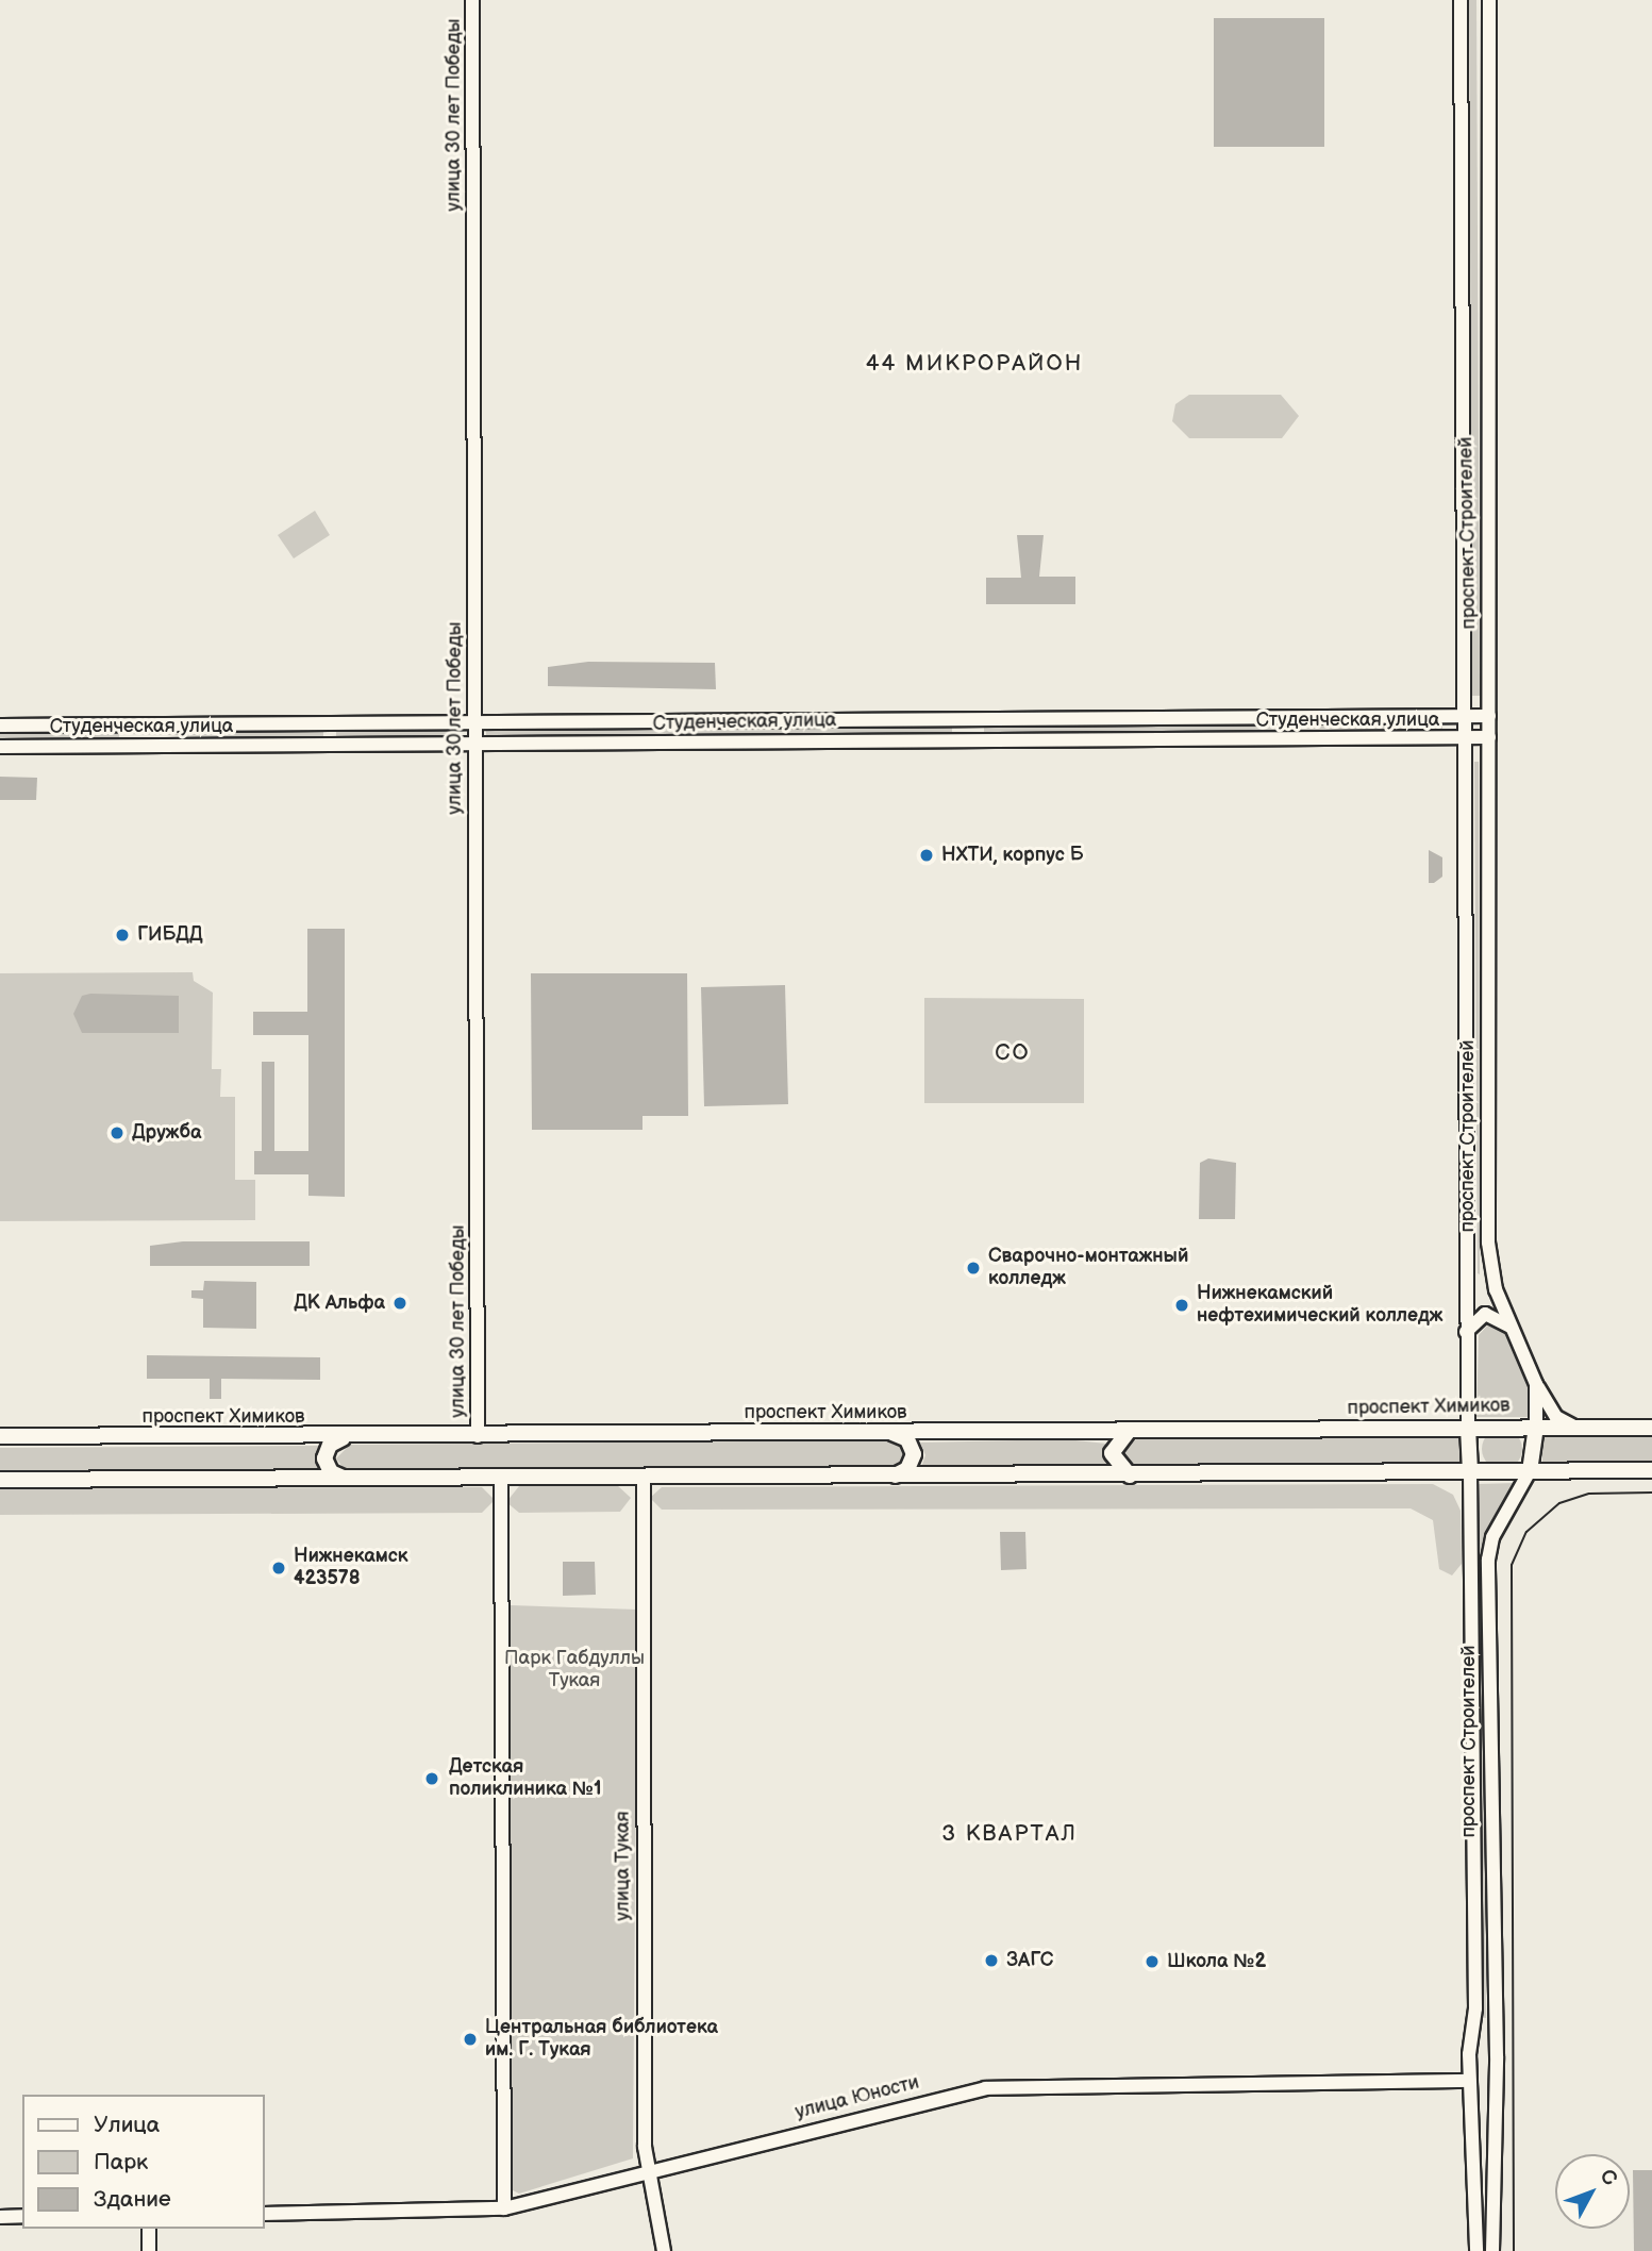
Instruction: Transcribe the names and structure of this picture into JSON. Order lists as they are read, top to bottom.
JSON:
{
  "streets": {
    "main road": [
      "улица 30 лет Победы",
      "проспект Строителей",
      "Студенческая улица",
      "проспект Химиков",
      "улица Тукая",
      "улица Юности"
    ]
  },
  "crossings": [
    ["улица 30 лет Победы", "Студенческая улица"],
    ["улица 30 лет Победы", "проспект Химиков"],
    ["проспект Строителей", "Студенческая улица"],
    ["проспект Строителей", "проспект Химиков"],
    ["проспект Строителей", "улица Юности"],
    ["улица Тукая", "улица Юности"]
  ],
  "districts": ["44 МИКРОРАЙОН", "СО", "3 КВАРТАЛ"],
  "parks": ["Парк Габдуллы Тукая"],
  "places": [
    "НХТИ, корпус Б",
    "ГИБДД",
    "Дружба",
    "Сварочно-монтажный колледж",
    "ДК Альфа",
    "Нижнекамский нефтехимический колледж",
    "Нижнекамск 423578",
    "Детская поликлиника №1",
    "ЗАГС",
    "Школа №2",
    "Центральная библиотека им. Г. Тукая"
  ],
  "legend": ["Улица", "Парк", "Здание"],
  "north": "top right"
}
